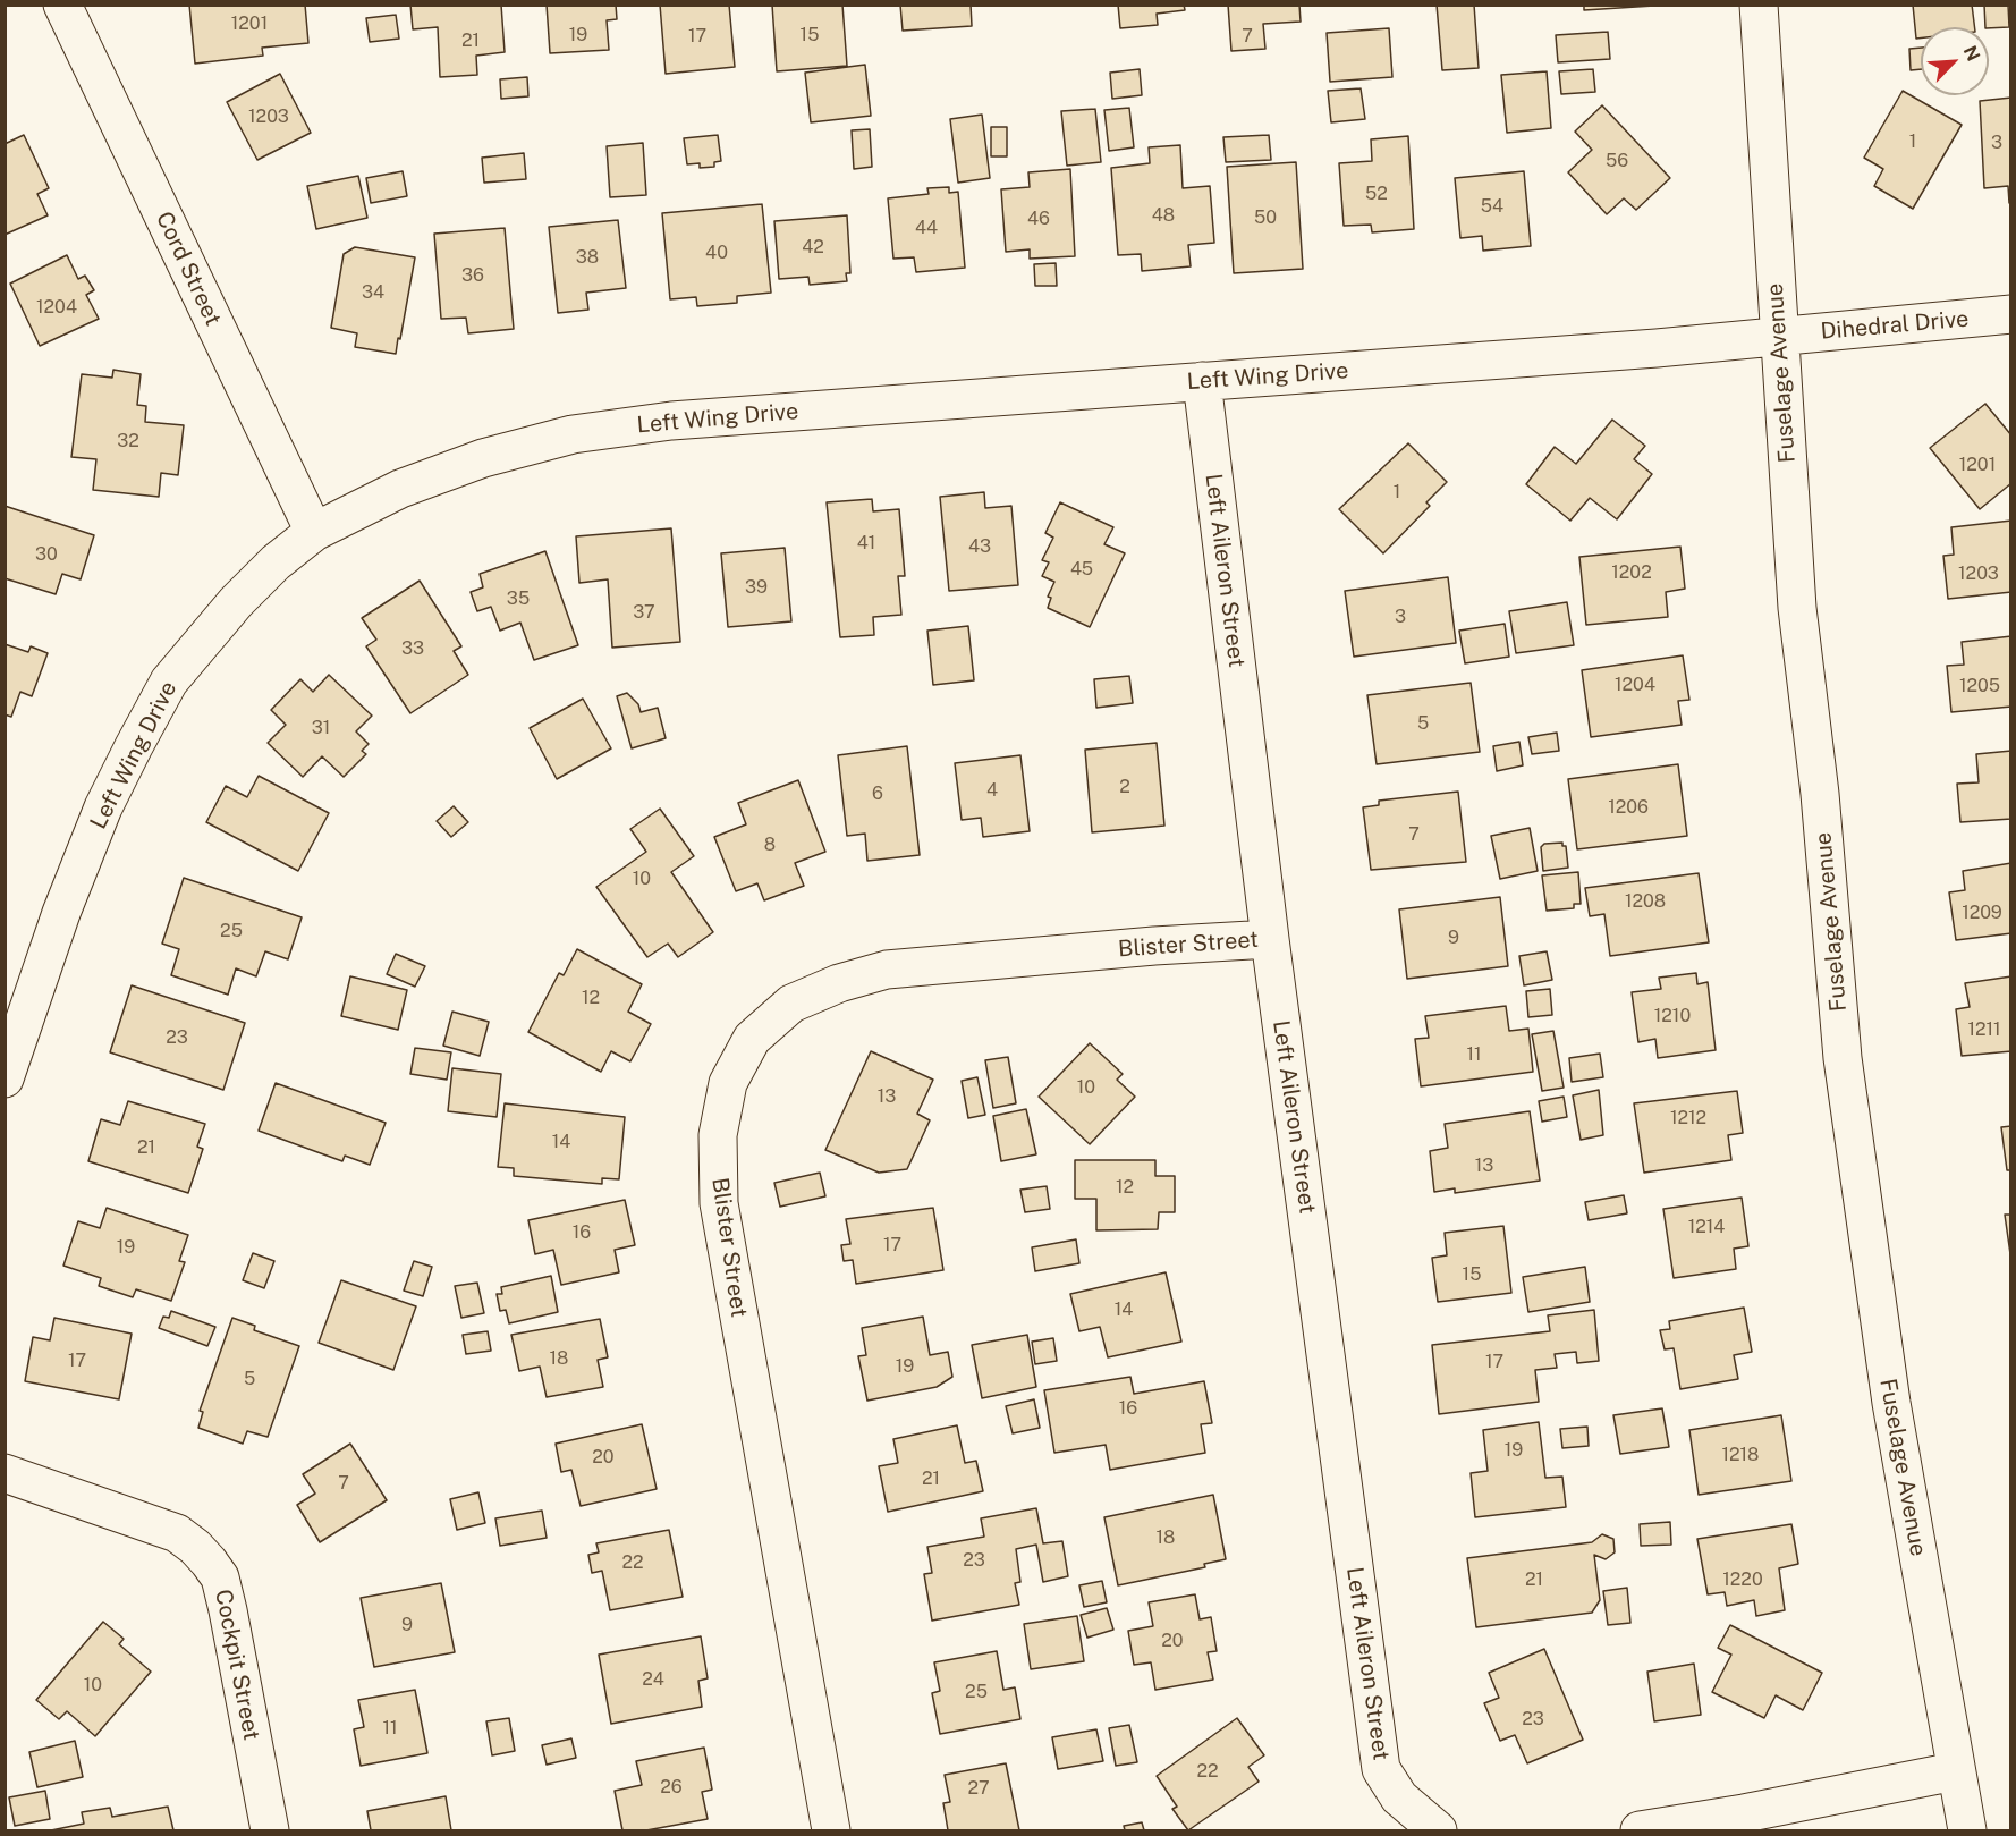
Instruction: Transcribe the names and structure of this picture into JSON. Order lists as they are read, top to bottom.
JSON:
{
  "streets": {
    "street": [
      "Cord Street",
      "Dihedral Drive",
      "Fuselage Avenue",
      "Left Wing Drive",
      "Left Aileron Street",
      "Blister Street",
      "Cockpit Street"
    ]
  },
  "crossings": [
    ["Cord Street", "Left Wing Drive"],
    ["Dihedral Drive", "Fuselage Avenue"],
    ["Dihedral Drive", "Left Wing Drive"],
    ["Fuselage Avenue", "Left Wing Drive"],
    ["Left Wing Drive", "Left Aileron Street"],
    ["Left Aileron Street", "Blister Street"]
  ],
  "house_numbers": [
    "1201",
    "19",
    "15",
    "17",
    "7",
    "21",
    "1203",
    "1",
    "3",
    "56",
    "52",
    "54",
    "48",
    "50",
    "46",
    "44",
    "42",
    "40",
    "38",
    "36",
    "34",
    "1204",
    "32",
    "1201",
    "1",
    "41",
    "43",
    "30",
    "45",
    "1202",
    "1203",
    "39",
    "35",
    "37",
    "3",
    "33",
    "1204",
    "1205",
    "5",
    "31",
    "2",
    "4",
    "6",
    "1206",
    "7",
    "8",
    "10",
    "1208",
    "1209",
    "25",
    "9",
    "12",
    "1210",
    "1211",
    "23",
    "11",
    "10",
    "13",
    "1212",
    "14",
    "21",
    "13",
    "12",
    "1214",
    "16",
    "17",
    "19",
    "15",
    "14",
    "18",
    "17",
    "17",
    "19",
    "5",
    "16",
    "19",
    "1218",
    "20",
    "21",
    "7",
    "18",
    "23",
    "22",
    "21",
    "1220",
    "9",
    "20",
    "24",
    "10",
    "25",
    "23",
    "11",
    "22",
    "26",
    "27"
  ],
  "north": "top right"
}
